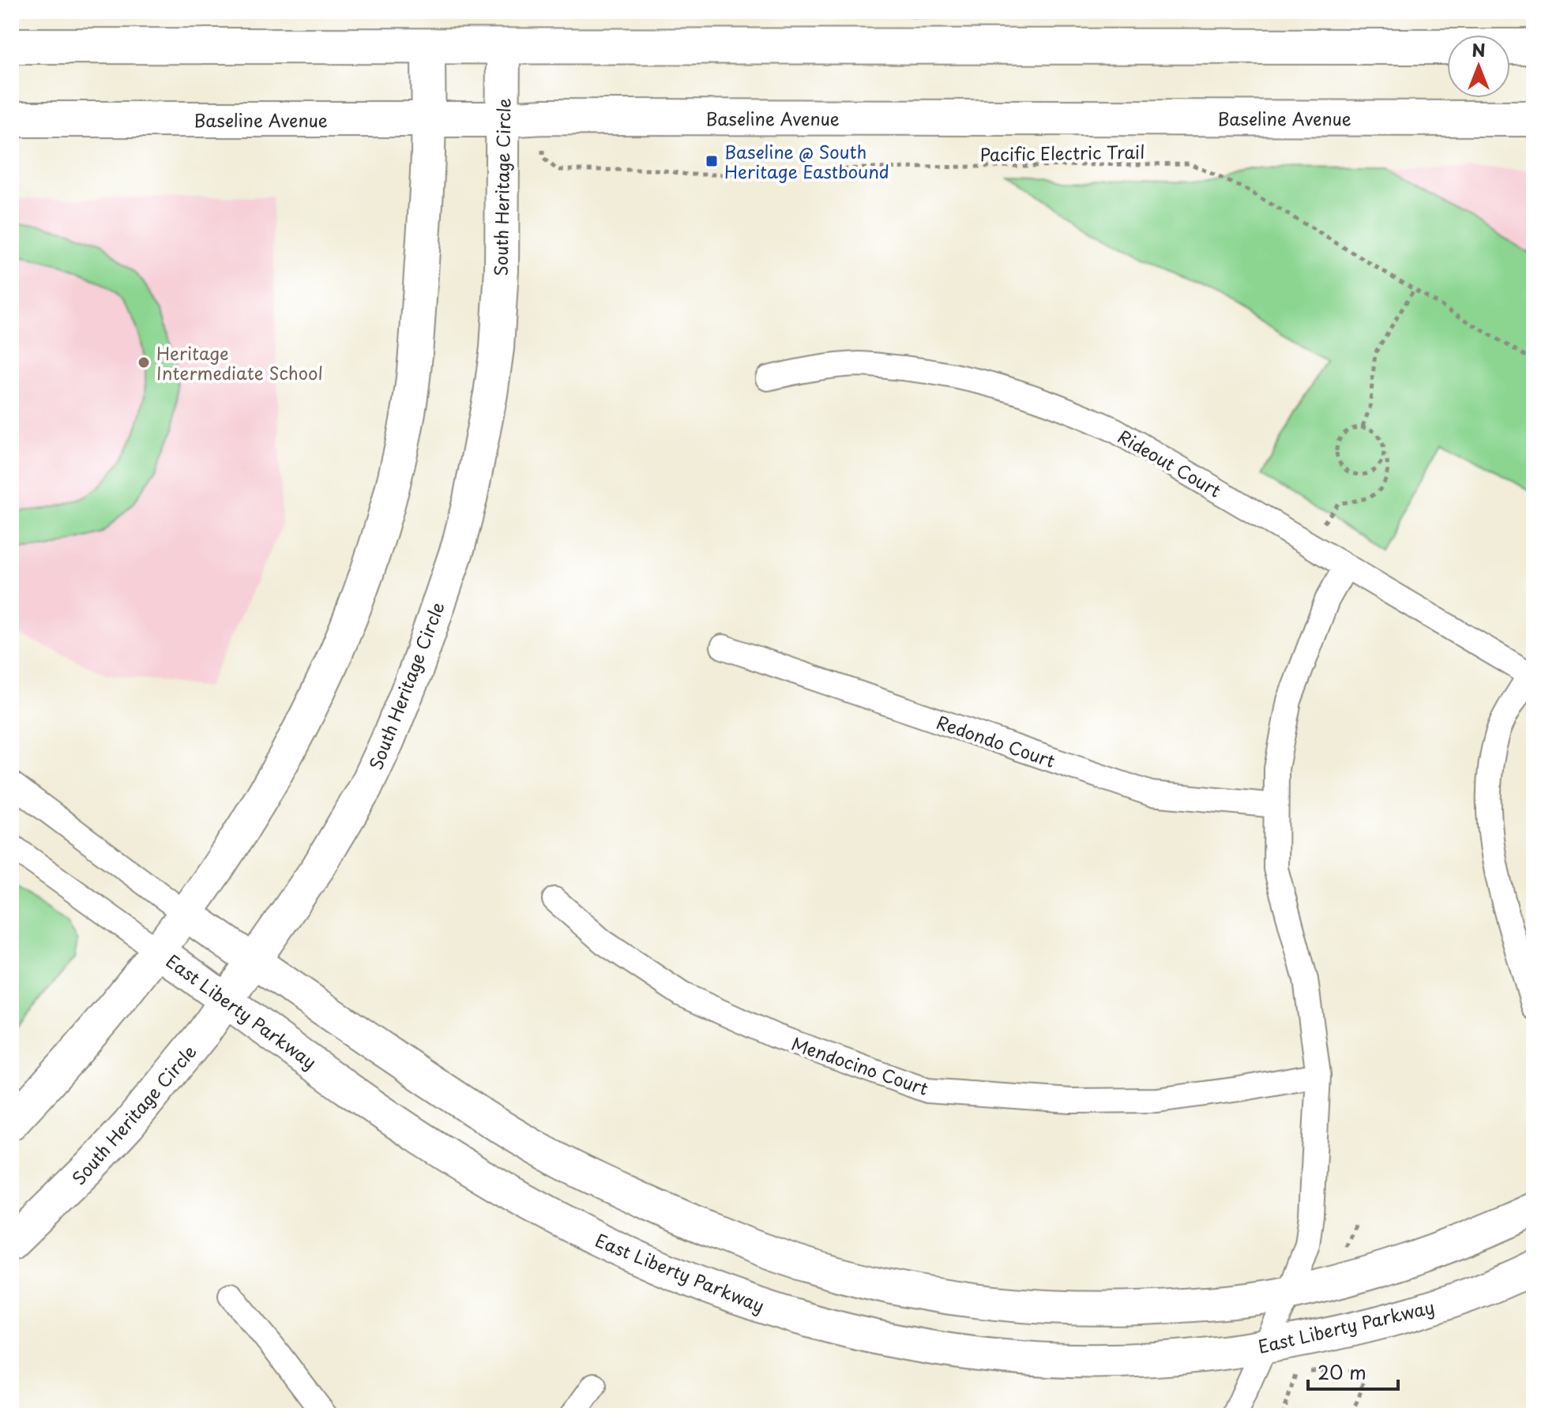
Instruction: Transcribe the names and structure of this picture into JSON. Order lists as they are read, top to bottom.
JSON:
{
  "streets": {
    "main road": ["Baseline Avenue"],
    "street": [
      "South Heritage Circle",
      "Rideout Court",
      "Redondo Court",
      "East Liberty Parkway",
      "Mendocino Court"
    ],
    "path": ["Pacific Electric Trail"]
  },
  "crossings": [
    ["Baseline Avenue", "South Heritage Circle"],
    ["South Heritage Circle", "East Liberty Parkway"]
  ],
  "places": {
    "transit": ["Baseline @ South Heritage Eastbound"],
    "other": ["Heritage Intermediate School"]
  },
  "scale_bar": "20 m",
  "north": "top"
}
